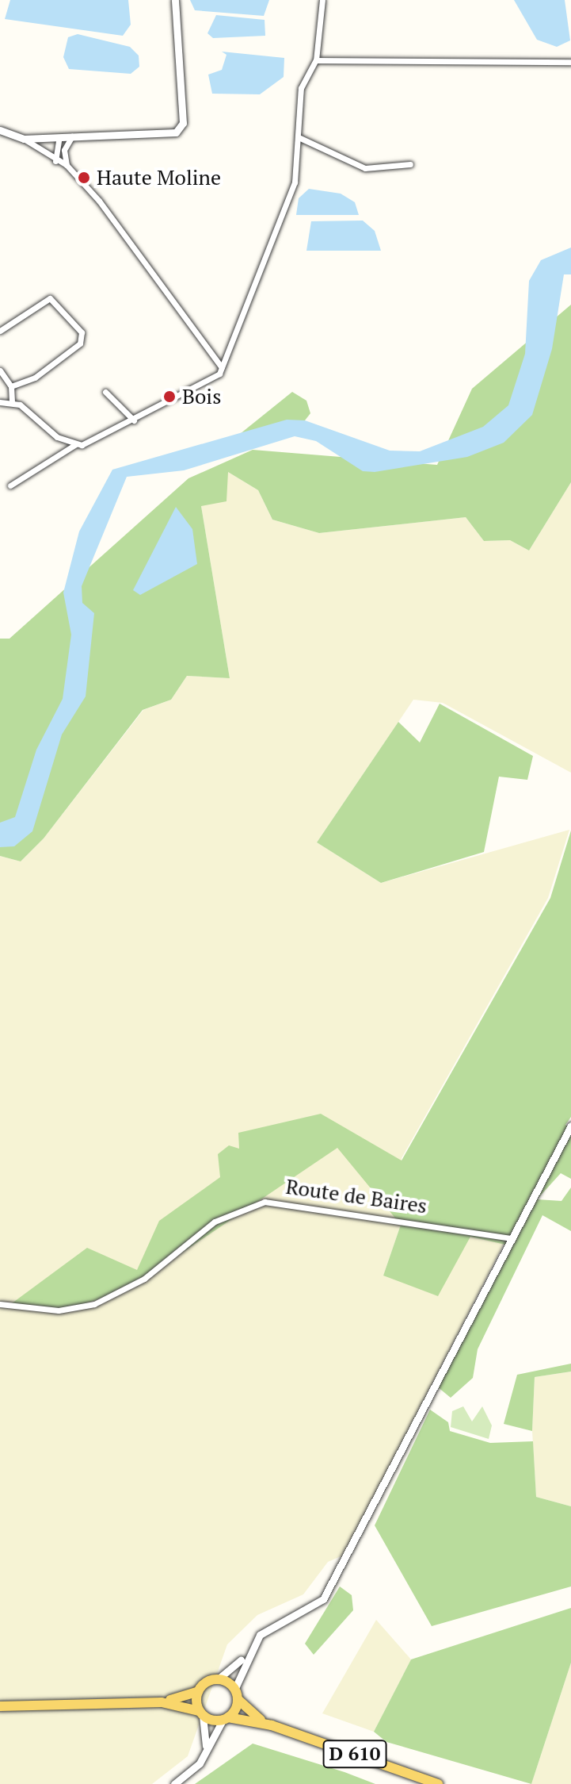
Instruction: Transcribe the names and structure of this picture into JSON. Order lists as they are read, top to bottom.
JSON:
{
  "streets": {
    "main road": ["D 610"],
    "street": ["Route de Baires"]
  },
  "places": ["Haute Moline", "Bois"]
}
